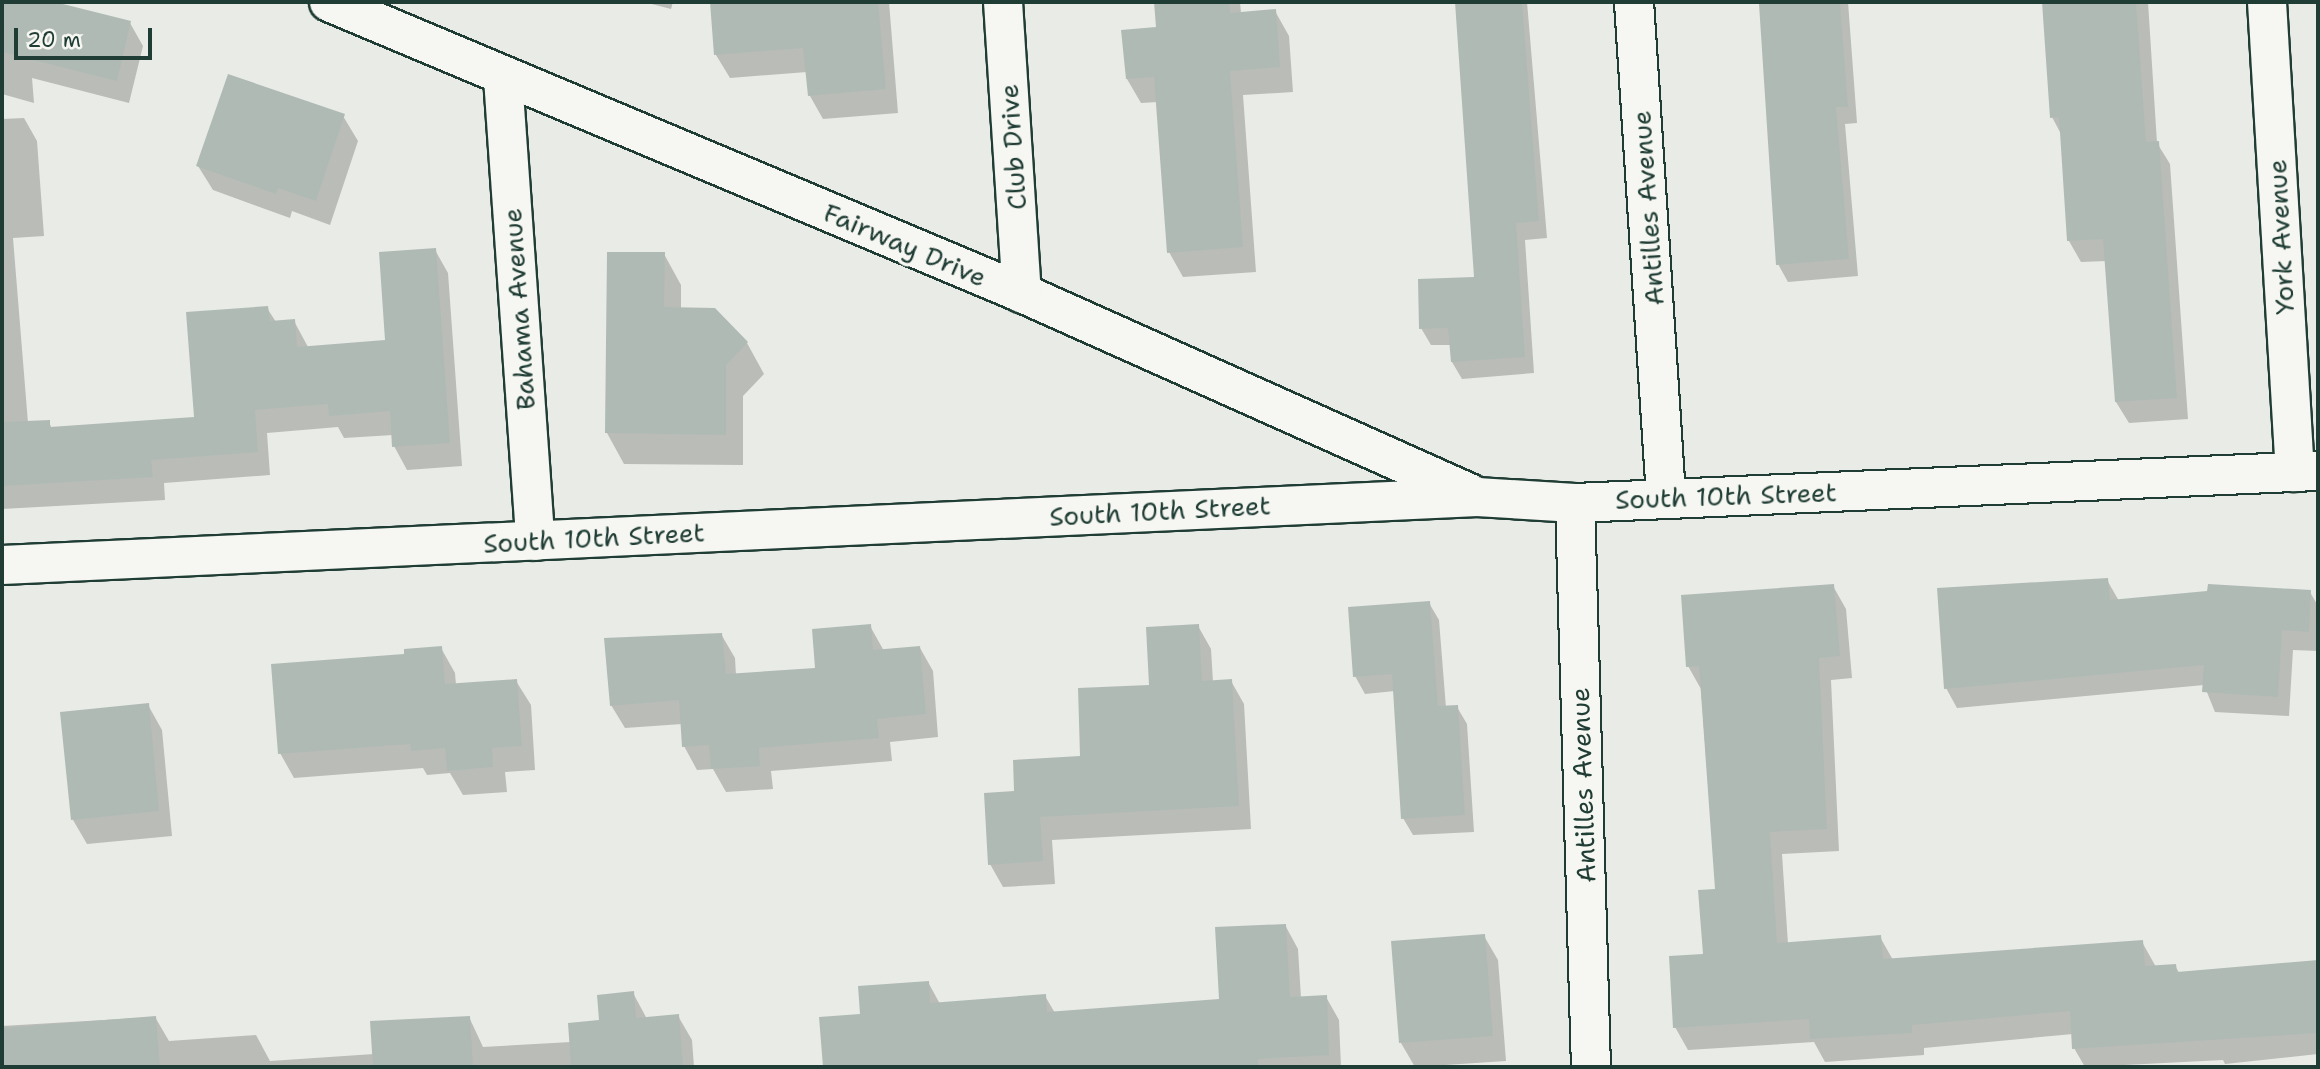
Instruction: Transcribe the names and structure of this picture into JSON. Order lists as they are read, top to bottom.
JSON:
{
  "streets": {
    "street": [
      "Club Drive",
      "Antilles Avenue",
      "York Avenue",
      "Fairway Drive",
      "Bahama Avenue",
      "South 10th Street"
    ]
  },
  "crossings": [
    ["Club Drive", "Fairway Drive"],
    ["Antilles Avenue", "South 10th Street"],
    ["York Avenue", "South 10th Street"],
    ["Fairway Drive", "Bahama Avenue"],
    ["Fairway Drive", "South 10th Street"],
    ["Bahama Avenue", "South 10th Street"]
  ],
  "scale_bar": "20 m"
}
